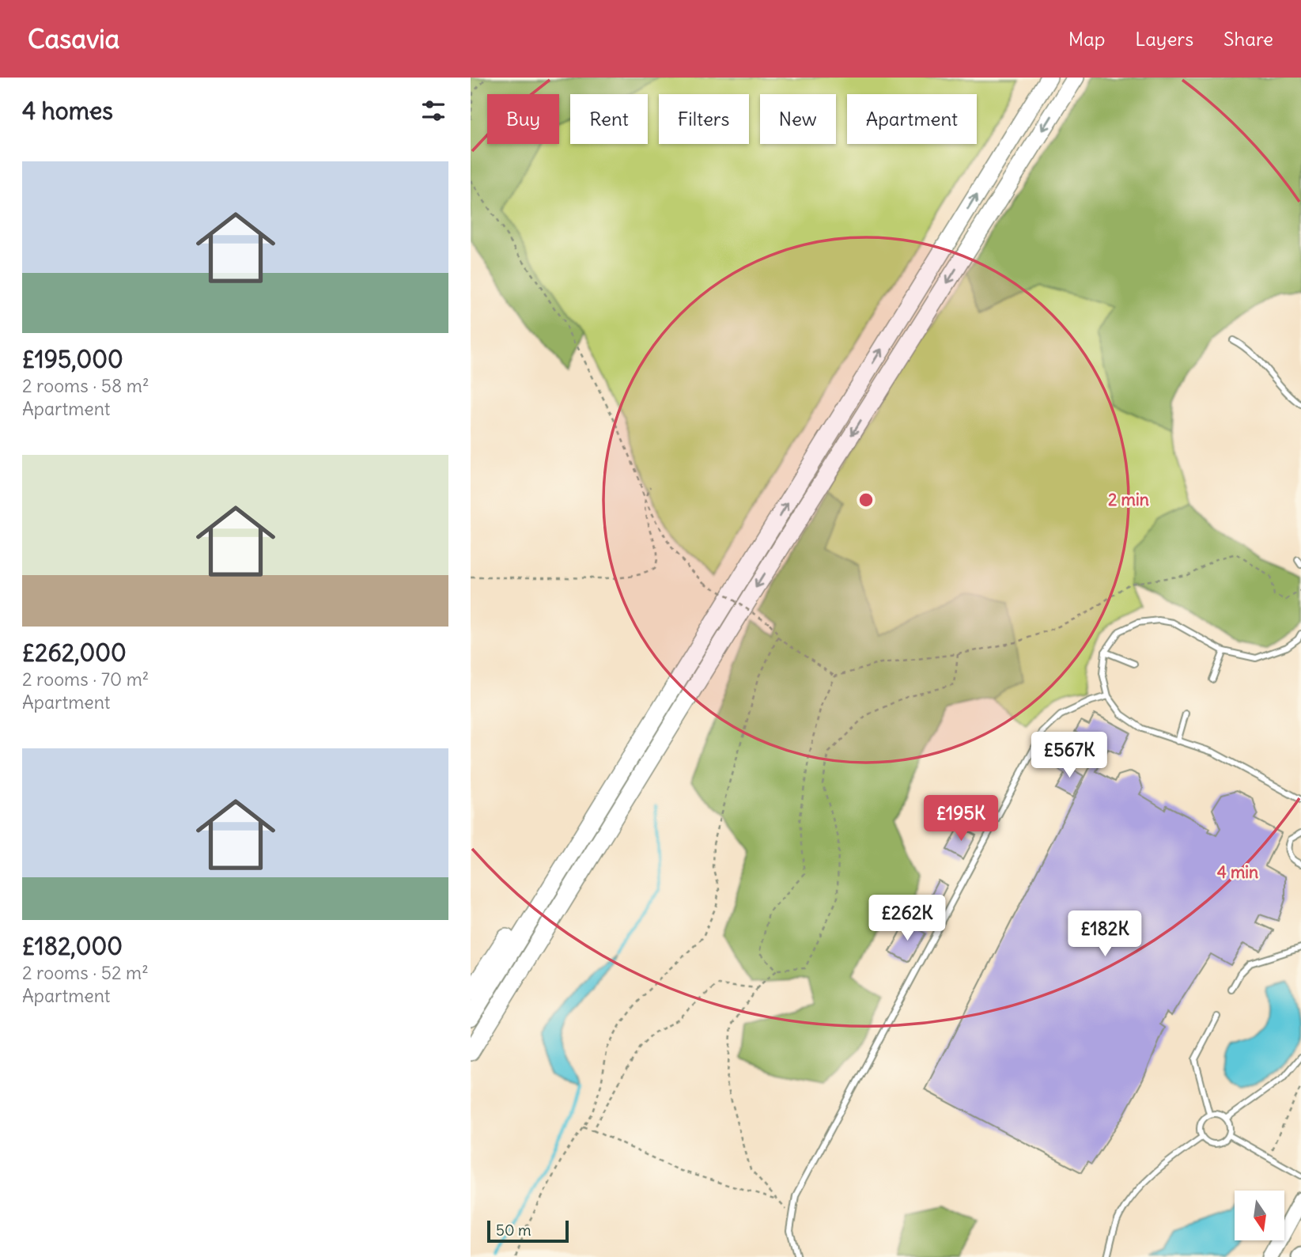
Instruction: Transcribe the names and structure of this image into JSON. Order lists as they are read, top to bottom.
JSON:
{
  "scale_bar": "50 m",
  "north": "bottom",
  "page": {
    "header": "Casavia",
    "nav": ["Map", "Layers", "Share"],
    "heading": "4 homes",
    "chip": [
      "Buy",
      "Rent",
      "Filters",
      "New",
      "Apartment"
    ],
    "list": [
      {
        "name": "£195,000",
        "note": "2 rooms · 58 m² · Apartment"
      },
      {
        "name": "£262,000",
        "note": "2 rooms · 70 m² · Apartment"
      },
      {
        "name": "£182,000",
        "note": "2 rooms · 52 m² · Apartment"
      }
    ],
    "price": [
      "£567K",
      "£195K",
      "£262K",
      "£182K"
    ],
    "scale": "50 m"
  },
  "rings": ["2 min", "4 min"]
}
